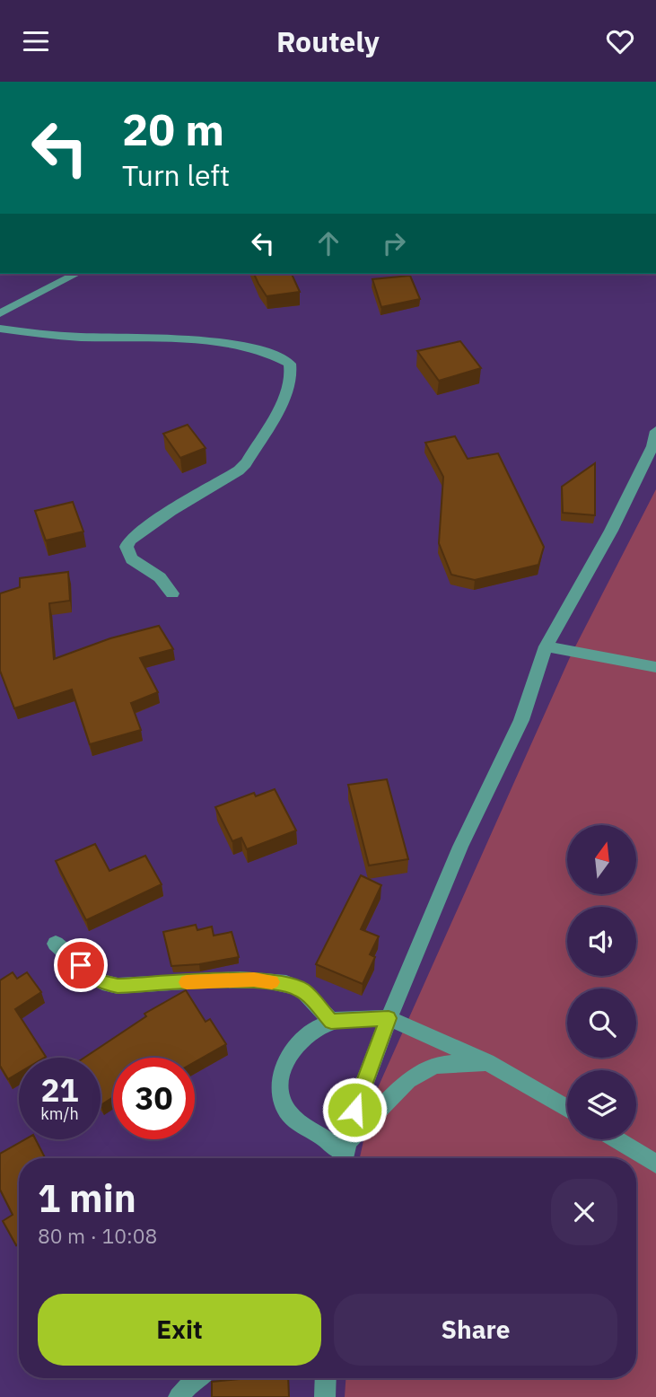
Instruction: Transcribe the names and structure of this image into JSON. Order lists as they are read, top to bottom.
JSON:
{
  "north": "top",
  "page": {
    "header": "Routely",
    "turn": ["20 m", "Turn left"],
    "speed": "21 km/h",
    "limit": "30",
    "heading": ["1 min", "80 m · 10:08"],
    "buttons": ["Exit", "Share"]
  }
}
